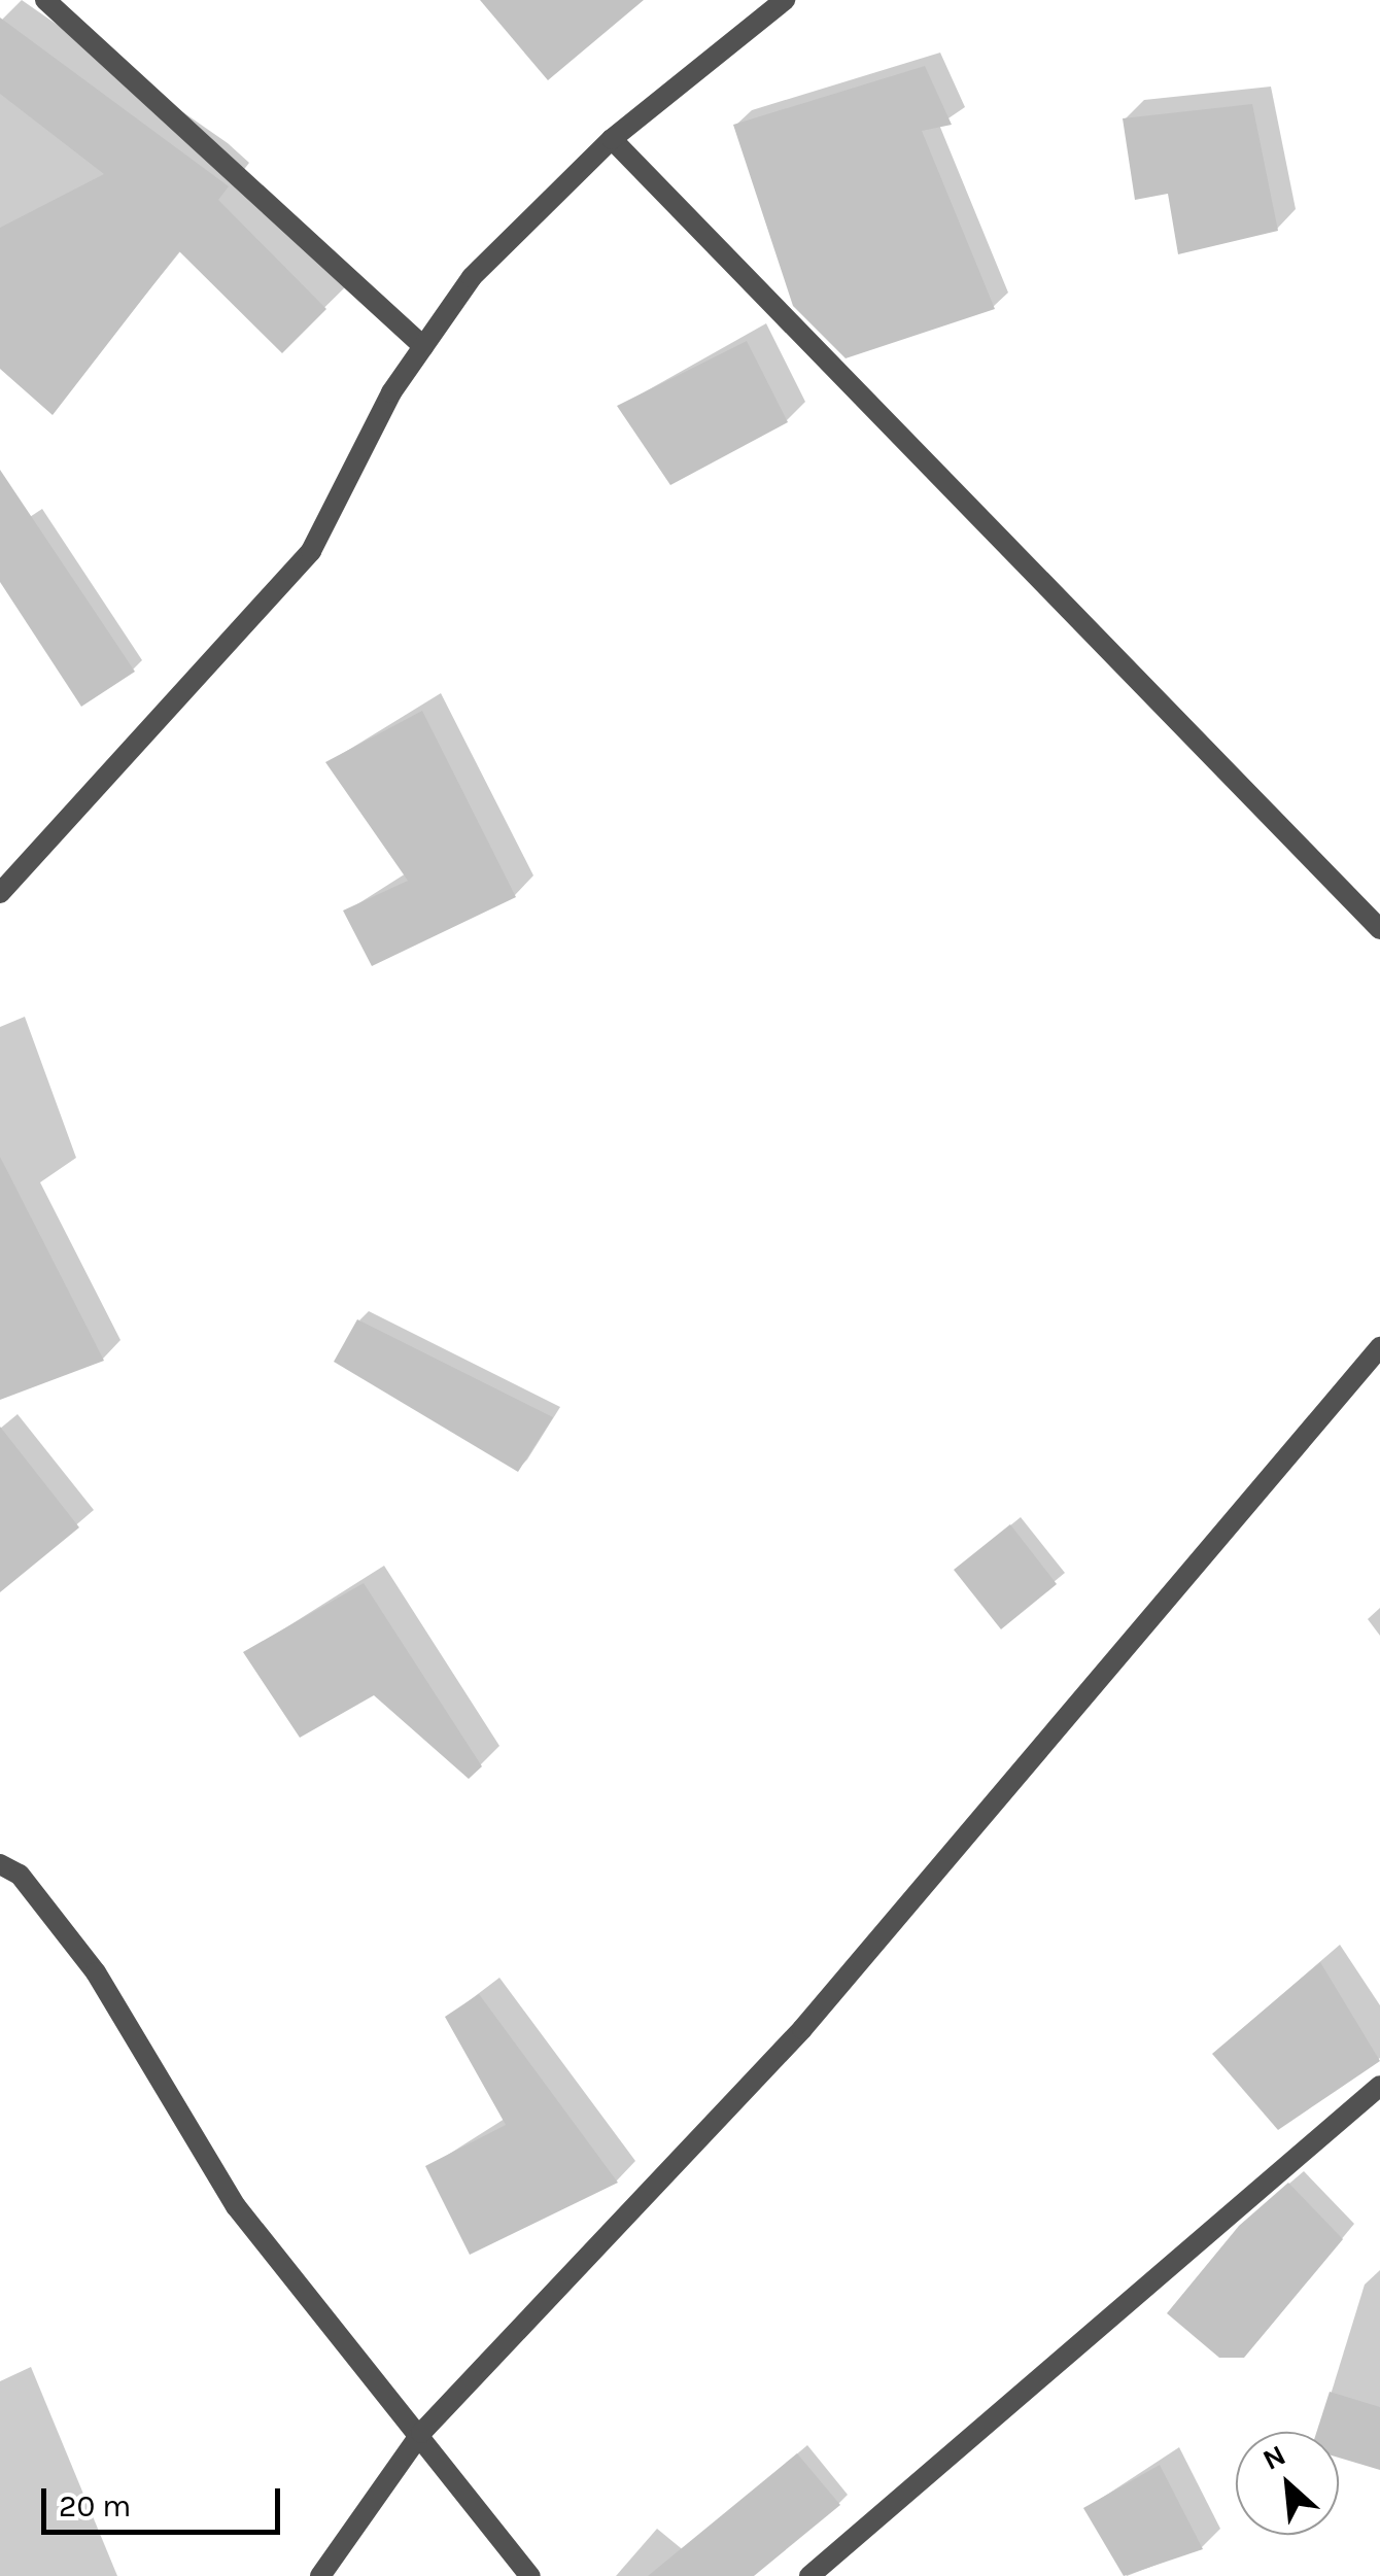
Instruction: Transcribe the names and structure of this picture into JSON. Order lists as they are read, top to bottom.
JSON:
{
  "scale_bar": "20 m",
  "north": "top left"
}
